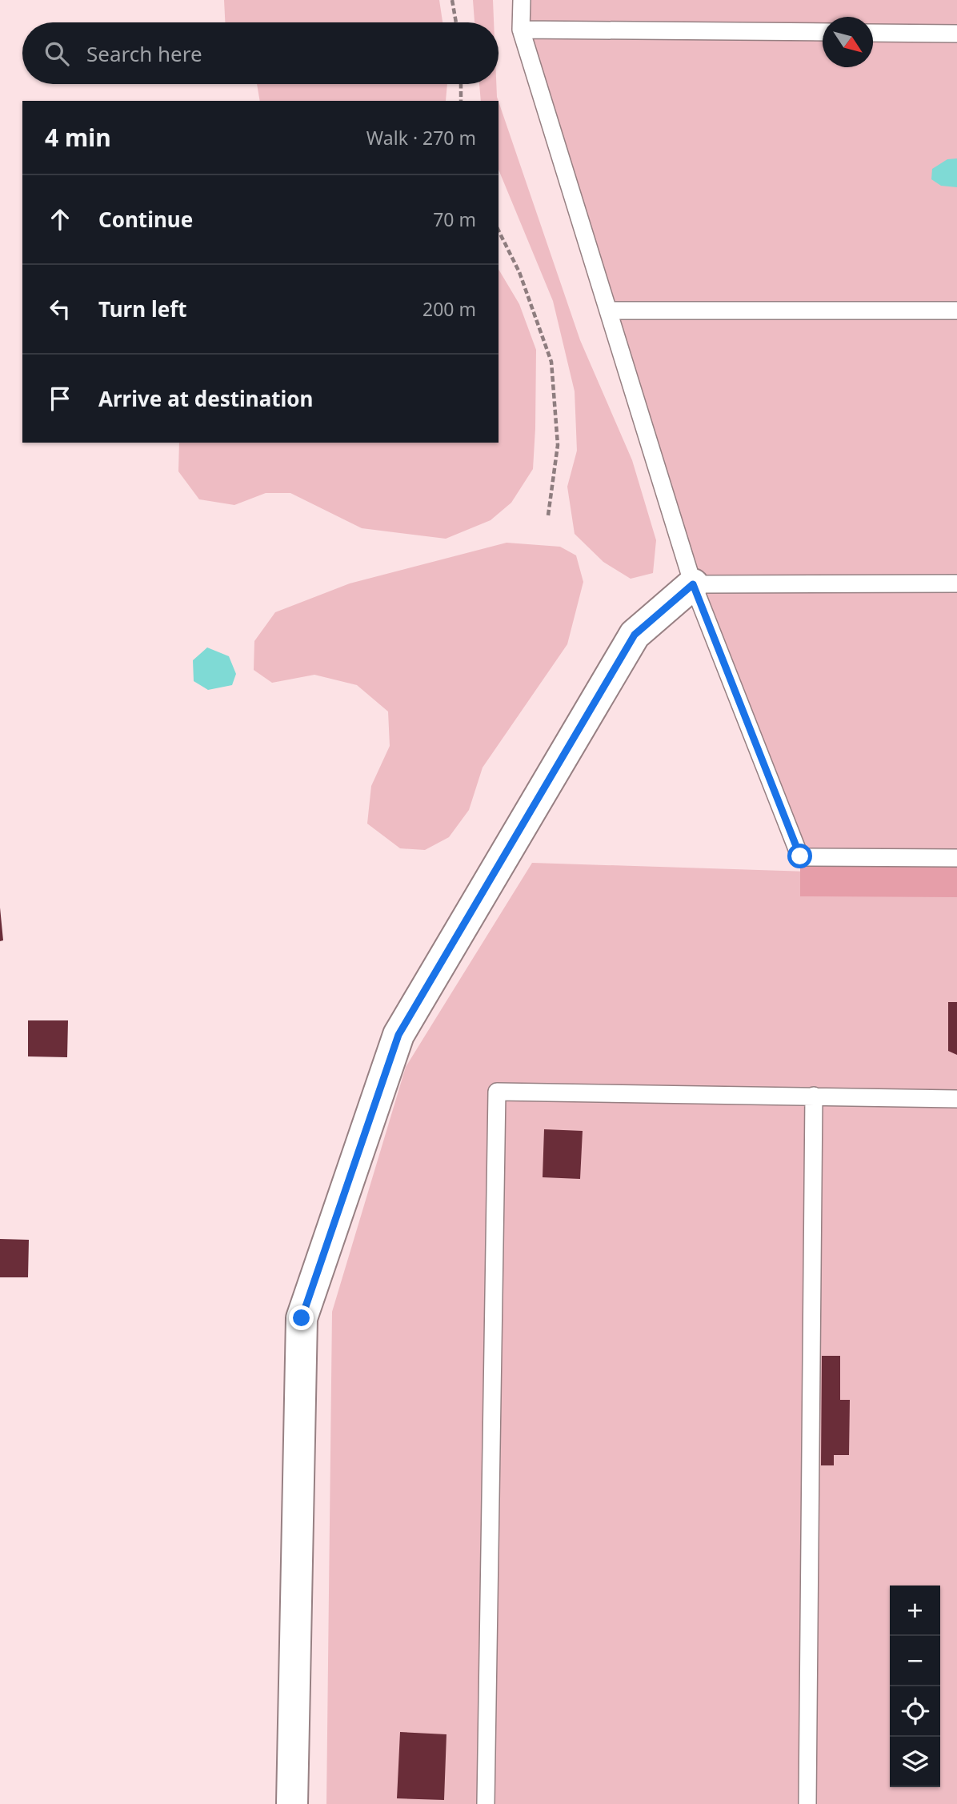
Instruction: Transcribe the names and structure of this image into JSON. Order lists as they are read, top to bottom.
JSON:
{
  "north": "bottom right",
  "page": {
    "search": "Search here",
    "heading": ["4 min", "Walk · 270 m"],
    "list": [
      ["Continue", "70 m"],
      ["Turn left", "200 m"],
      "Arrive at destination"
    ],
    "map_buttons": ["+", "−"]
  }
}
